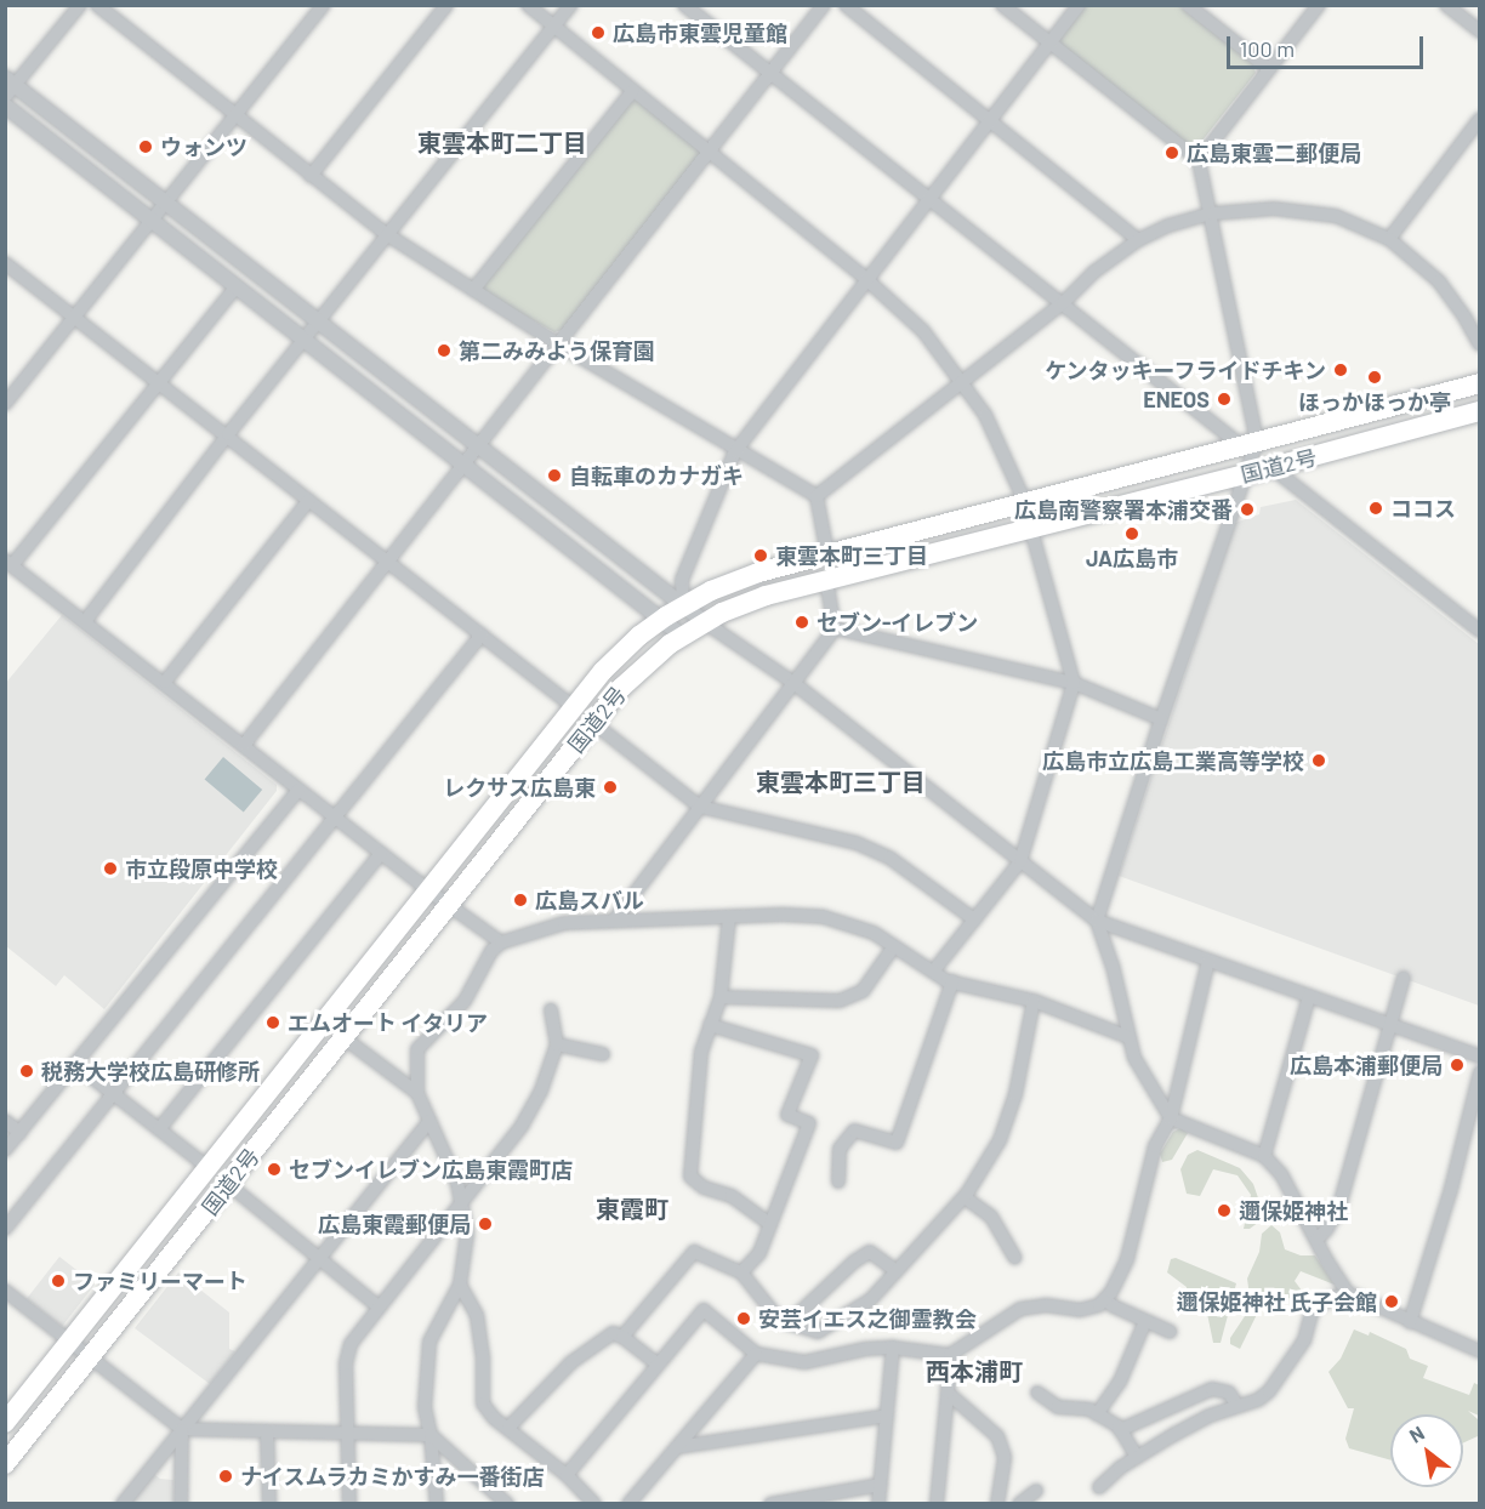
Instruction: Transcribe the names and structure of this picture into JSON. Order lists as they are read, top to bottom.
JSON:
{
  "streets": {
    "highway": ["国道2号"]
  },
  "districts": [
    "東雲本町二丁目",
    "東雲本町三丁目",
    "東霞町",
    "西本浦町"
  ],
  "places": [
    "広島市東雲児童館",
    "ウォンツ",
    "広島東雲二郵便局",
    "第二みみよう保育園",
    "ケンタッキーフライドチキン",
    "ほっかほっか亭",
    "ENEOS",
    "自転車のカナガキ",
    "ココス",
    "広島南警察署本浦交番",
    "JA広島市",
    "東雲本町三丁目",
    "セブン-イレブン",
    "広島市立広島工業高等学校",
    "レクサス広島東",
    "市立段原中学校",
    "広島スバル",
    "エムオート イタリア",
    "広島本浦郵便局",
    "税務大学校広島研修所",
    "セブンイレブン広島東霞町店",
    "邇保姫神社",
    "広島東霞郵便局",
    "ファミリーマート",
    "邇保姫神社 氏子会館",
    "安芸イエス之御霊教会",
    "ナイスムラカミかすみ一番街店"
  ],
  "scale_bar": "100 m",
  "north": "top left"
}
